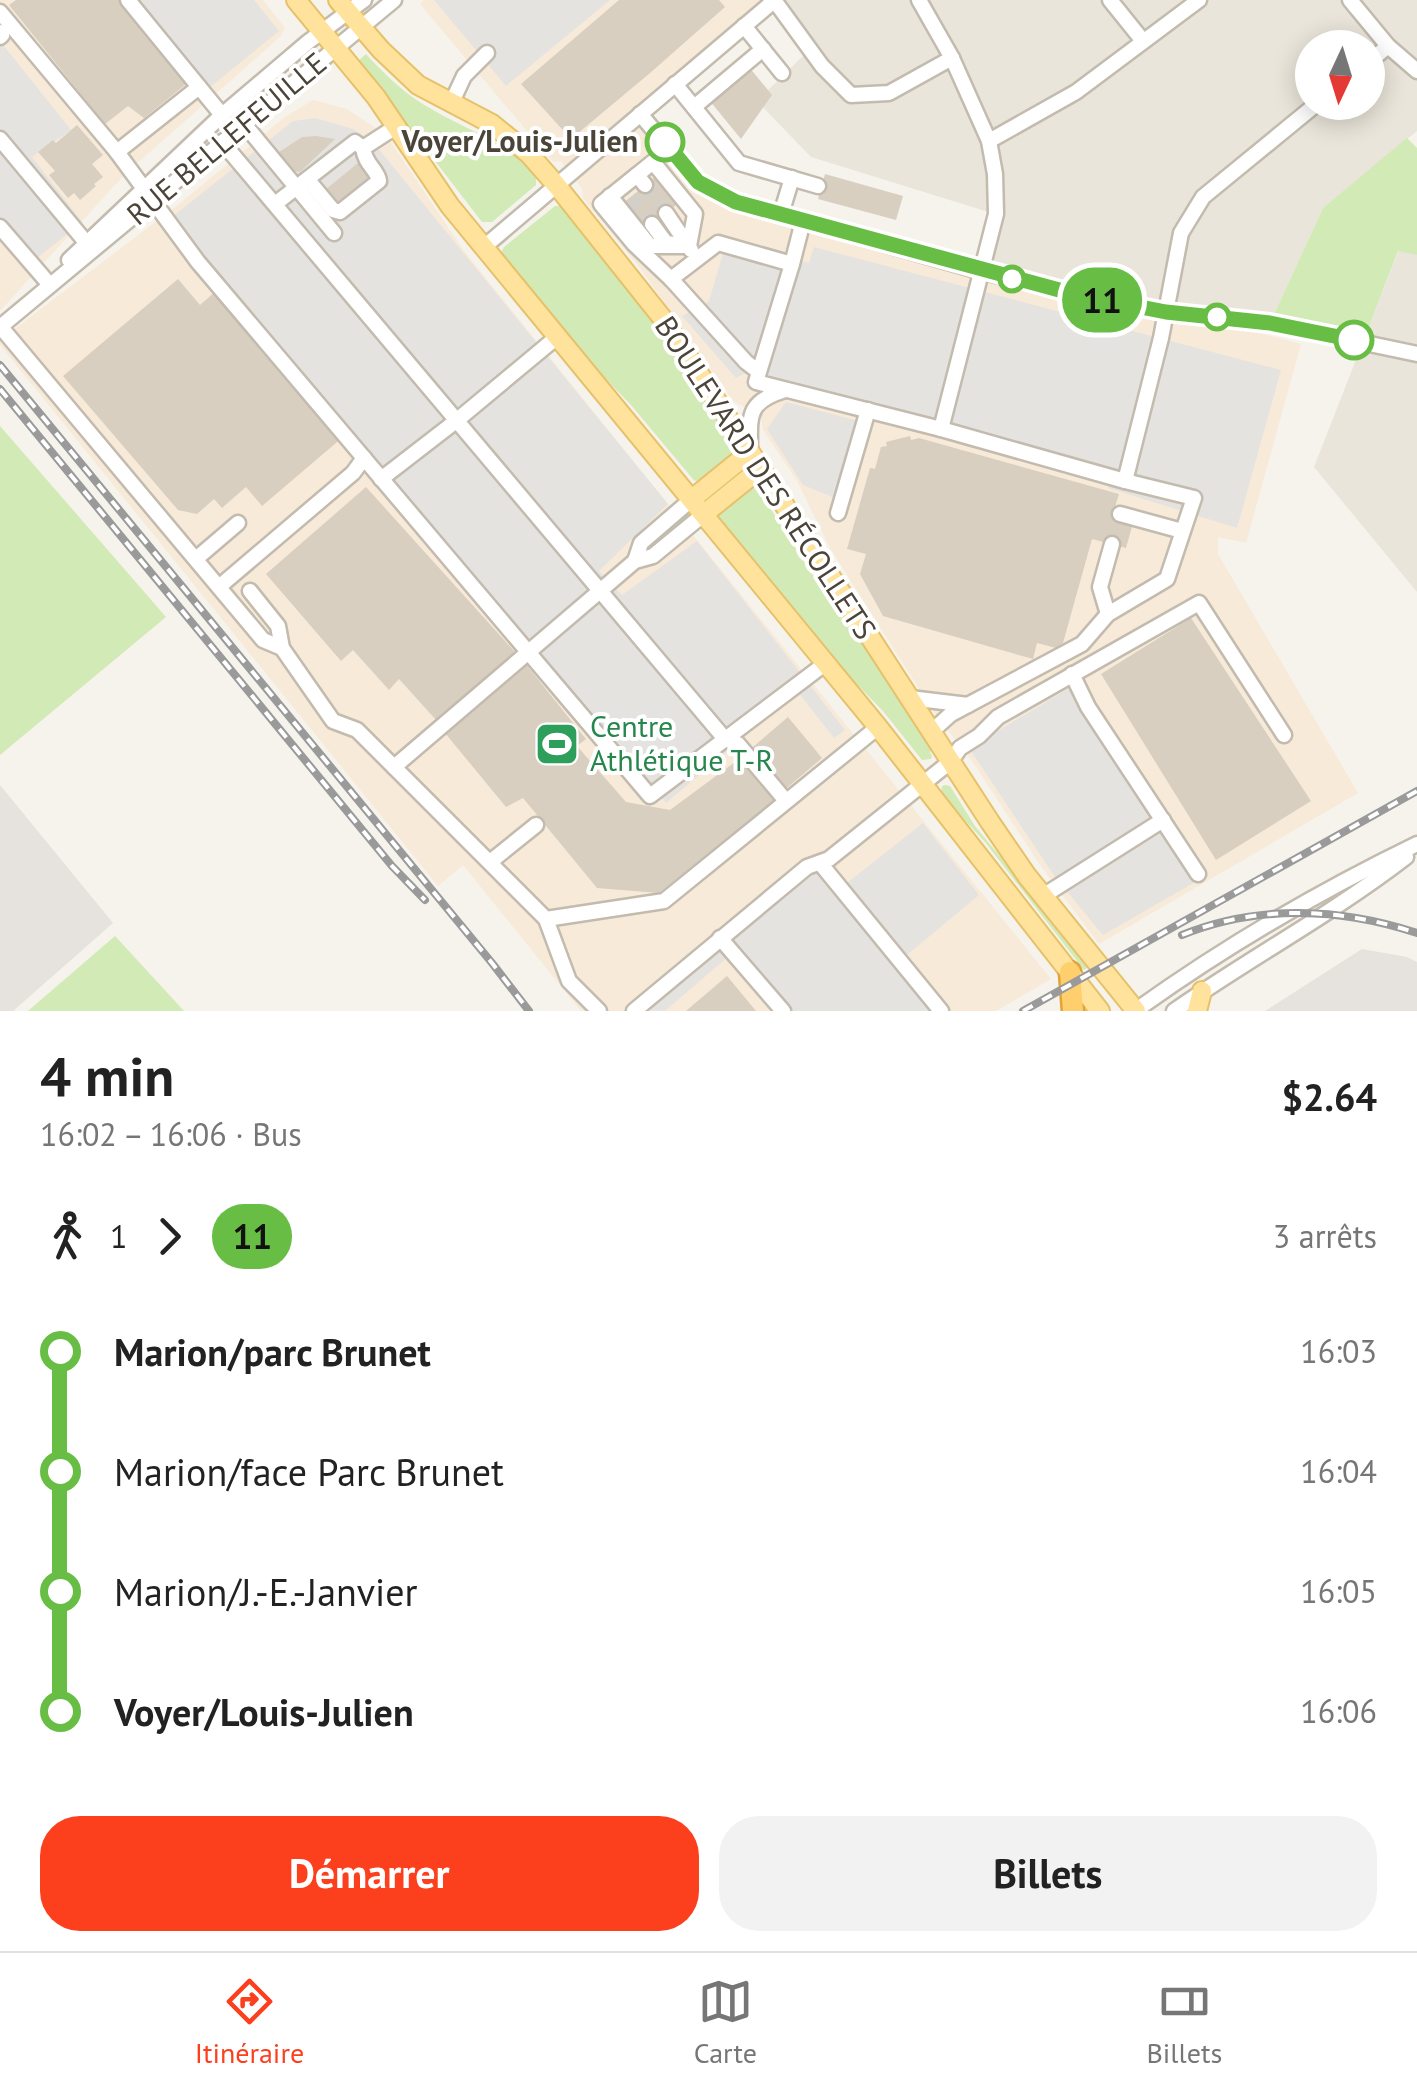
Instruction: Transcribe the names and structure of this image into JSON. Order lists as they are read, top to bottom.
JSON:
{
  "streets": {
    "main road": ["BOULEVARD DES RÉCOLLETS"],
    "street": ["RUE BELLEFEUILLE"]
  },
  "crossings": [
    ["RUE BELLEFEUILLE", "BOULEVARD DES RÉCOLLETS"]
  ],
  "places": {
    "other": ["Voyer/Louis-Julien"],
    "sports": ["Centre Athlétique T-R"]
  },
  "lines": ["bus line 11"],
  "north": "bottom",
  "page": {
    "on_map": "11",
    "heading": ["4 min", "16:02 – 16:06 · Bus", "$2.64"],
    "legs": ["1", "11", "3 arrêts"],
    "list": [
      {
        "name": "Marion/parc Brunet",
        "value": "16:03"
      },
      {
        "name": "Marion/face Parc Brunet",
        "value": "16:04"
      },
      {
        "name": "Marion/J.-E.-Janvier",
        "value": "16:05"
      },
      {
        "name": "Voyer/Louis-Julien",
        "value": "16:06"
      }
    ],
    "buttons": ["Démarrer", "Billets"],
    "tabs": ["Itinéraire", "Carte", "Billets"]
  }
}
